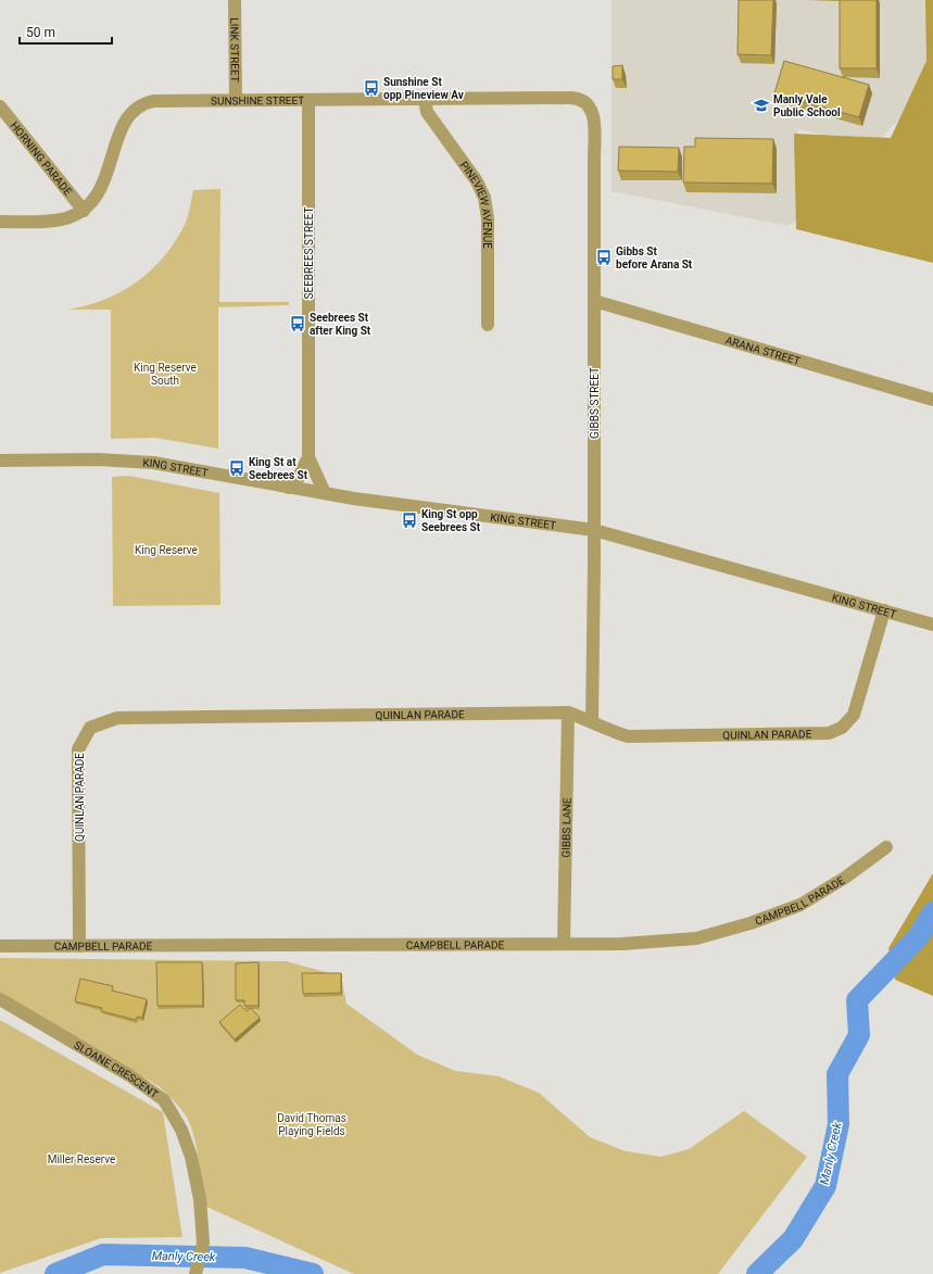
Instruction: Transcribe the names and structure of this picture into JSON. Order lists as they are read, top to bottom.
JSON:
{
  "streets": {
    "street": [
      "LINK STREET",
      "SUNSHINE STREET",
      "HORNING PARADE",
      "PINEVIEW AVENUE",
      "SEEBREES STREET",
      "ARANA STREET",
      "GIBBS STREET",
      "KING STREET",
      "QUINLAN PARADE",
      "GIBBS LANE",
      "CAMPBELL PARADE",
      "SLOANE CRESCENT"
    ]
  },
  "crossings": [
    ["LINK STREET", "SUNSHINE STREET"],
    ["SUNSHINE STREET", "HORNING PARADE"],
    ["SUNSHINE STREET", "PINEVIEW AVENUE"],
    ["SUNSHINE STREET", "SEEBREES STREET"],
    ["SUNSHINE STREET", "GIBBS STREET"],
    ["SEEBREES STREET", "KING STREET"],
    ["ARANA STREET", "GIBBS STREET"],
    ["GIBBS STREET", "KING STREET"],
    ["GIBBS STREET", "QUINLAN PARADE"],
    ["KING STREET", "QUINLAN PARADE"],
    ["QUINLAN PARADE", "GIBBS LANE"],
    ["QUINLAN PARADE", "CAMPBELL PARADE"],
    ["GIBBS LANE", "CAMPBELL PARADE"]
  ],
  "water": ["Manly Creek"],
  "parks": [
    "King Reserve South",
    "King Reserve",
    "David Thomas Playing Fields",
    "Miller Reserve"
  ],
  "places": {
    "bus stop": [
      "Sunshine St opp Pineview Av",
      "Gibbs St before Arana St",
      "Seebrees St after King St",
      "King St at Seebrees St",
      "King St opp Seebrees St"
    ],
    "school or university": ["Manly Vale Public School"]
  },
  "scale_bar": "50 m"
}
